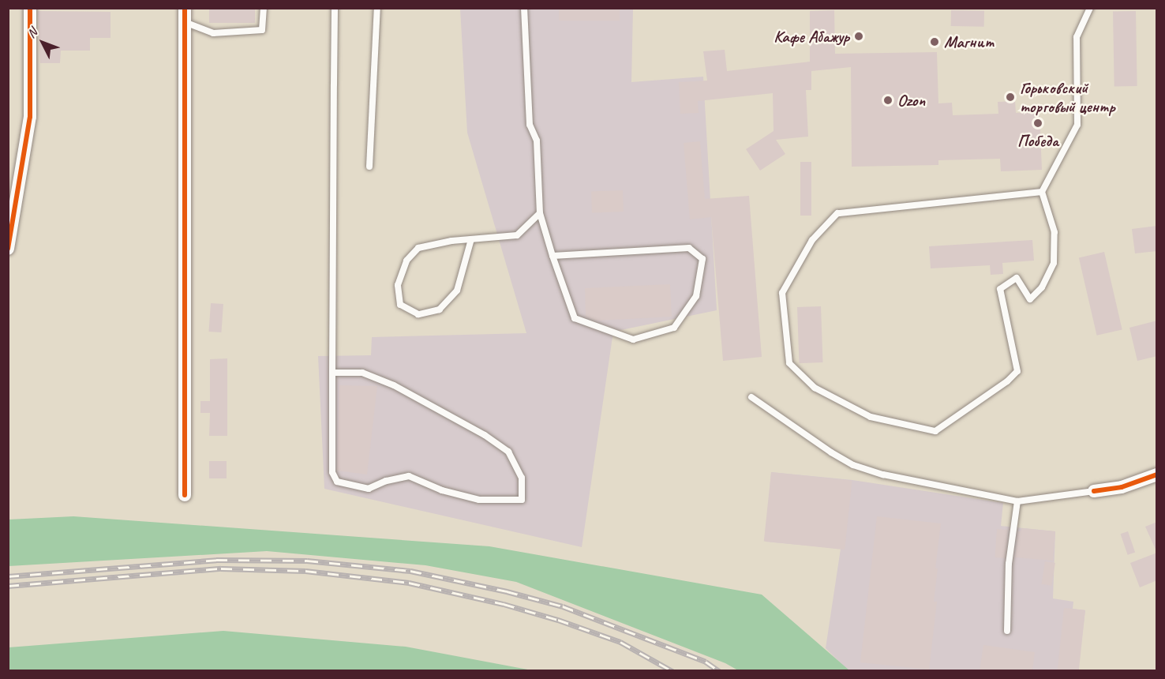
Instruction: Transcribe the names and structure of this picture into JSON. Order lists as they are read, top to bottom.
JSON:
{
  "places": [
    "Кафе Абажур",
    "Магнит",
    "Горьковский торговый центр",
    "Ozon",
    "Победа"
  ],
  "north": "top left"
}
